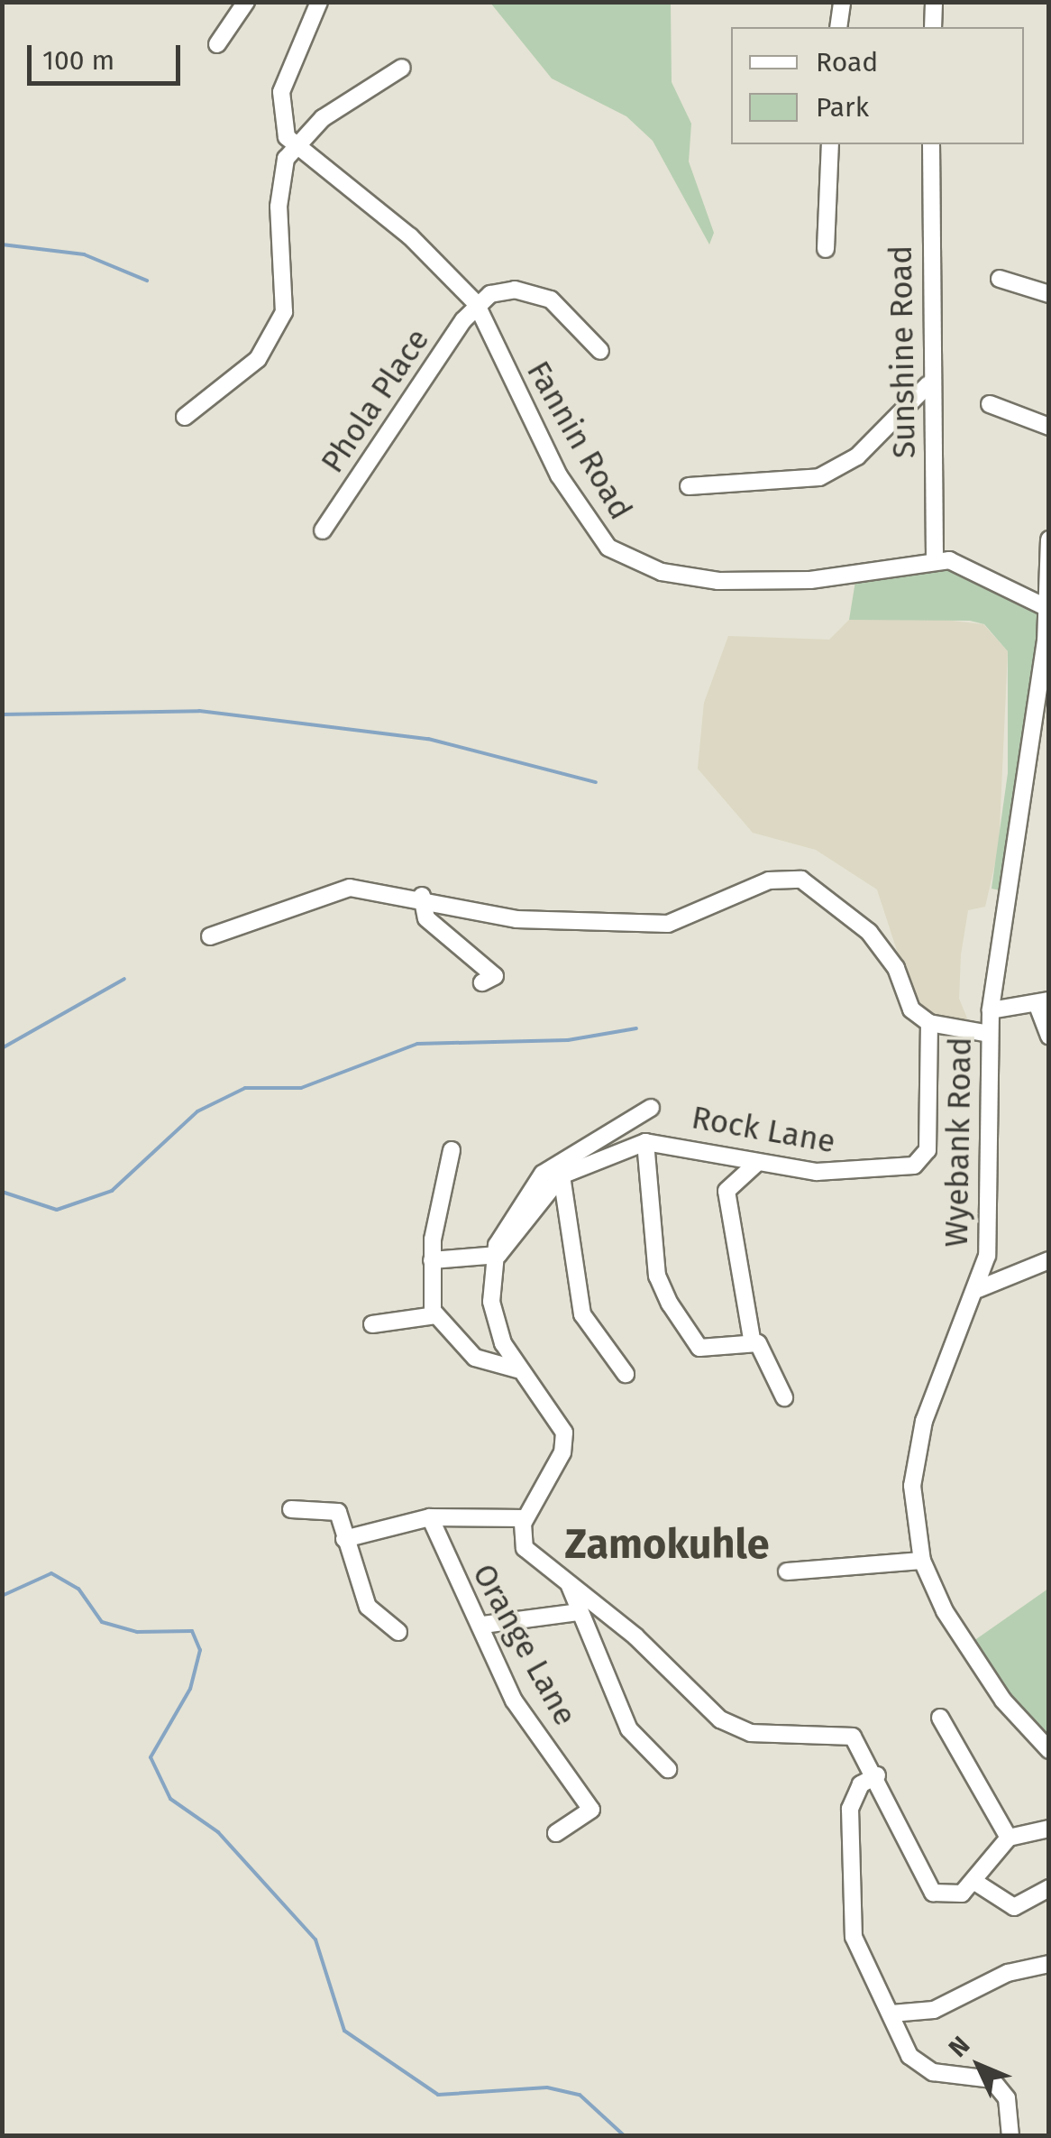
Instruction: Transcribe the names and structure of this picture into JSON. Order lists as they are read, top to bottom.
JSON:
{
  "streets": {
    "street": [
      "Sunshine Road",
      "Phola Place",
      "Fannin Road",
      "Rock Lane",
      "Wyebank Road",
      "Orange Lane"
    ]
  },
  "crossings": [
    ["Sunshine Road", "Fannin Road"],
    ["Phola Place", "Fannin Road"],
    ["Fannin Road", "Wyebank Road"]
  ],
  "districts": ["Zamokuhle"],
  "legend": ["Road", "Park"],
  "scale_bar": "100 m",
  "north": "top left"
}
